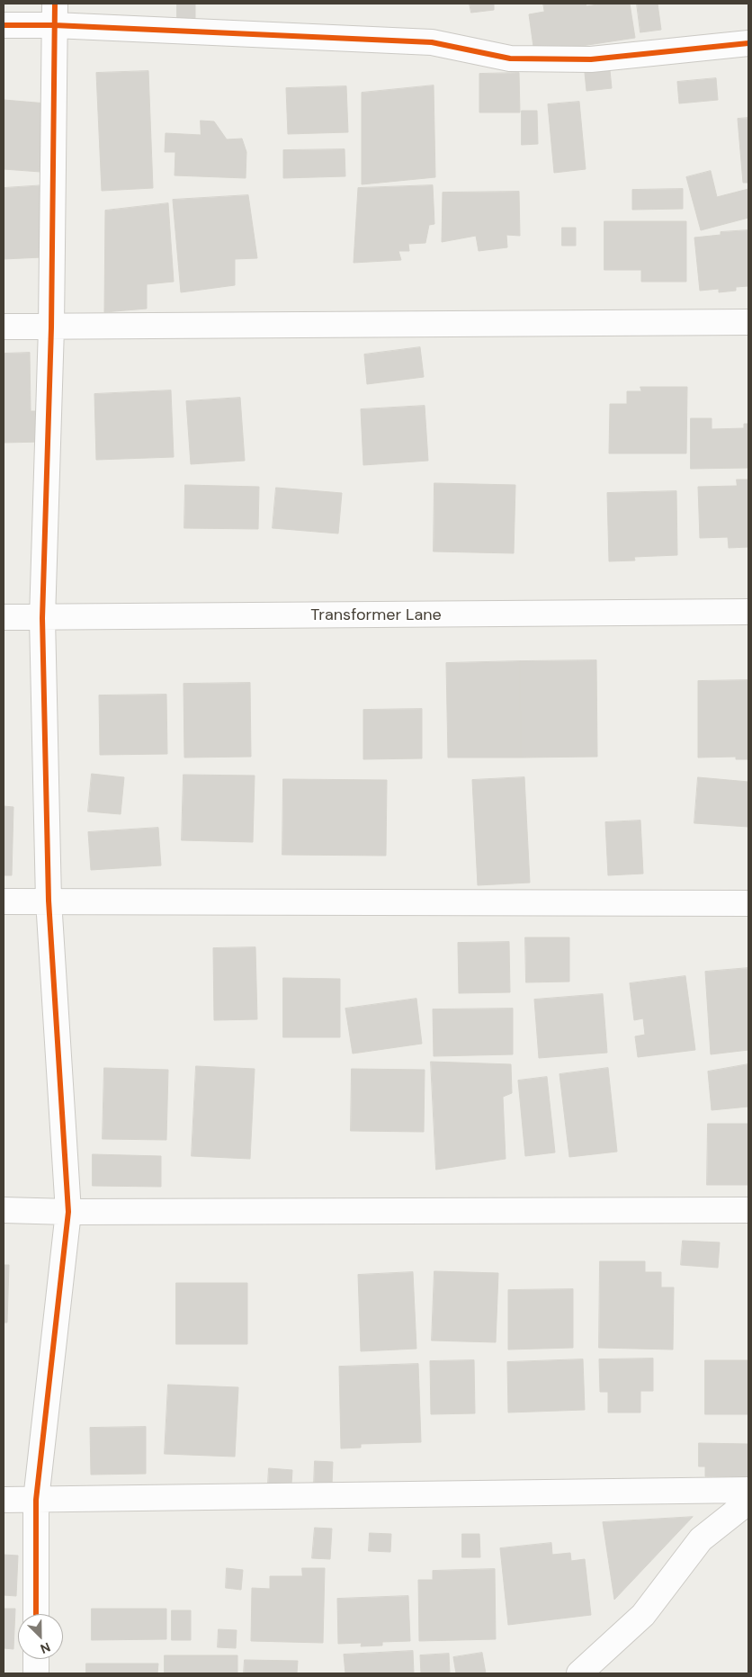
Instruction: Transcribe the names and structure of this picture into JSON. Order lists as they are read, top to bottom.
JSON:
{
  "streets": {
    "street": ["Transformer Lane"]
  },
  "north": "bottom right"
}
